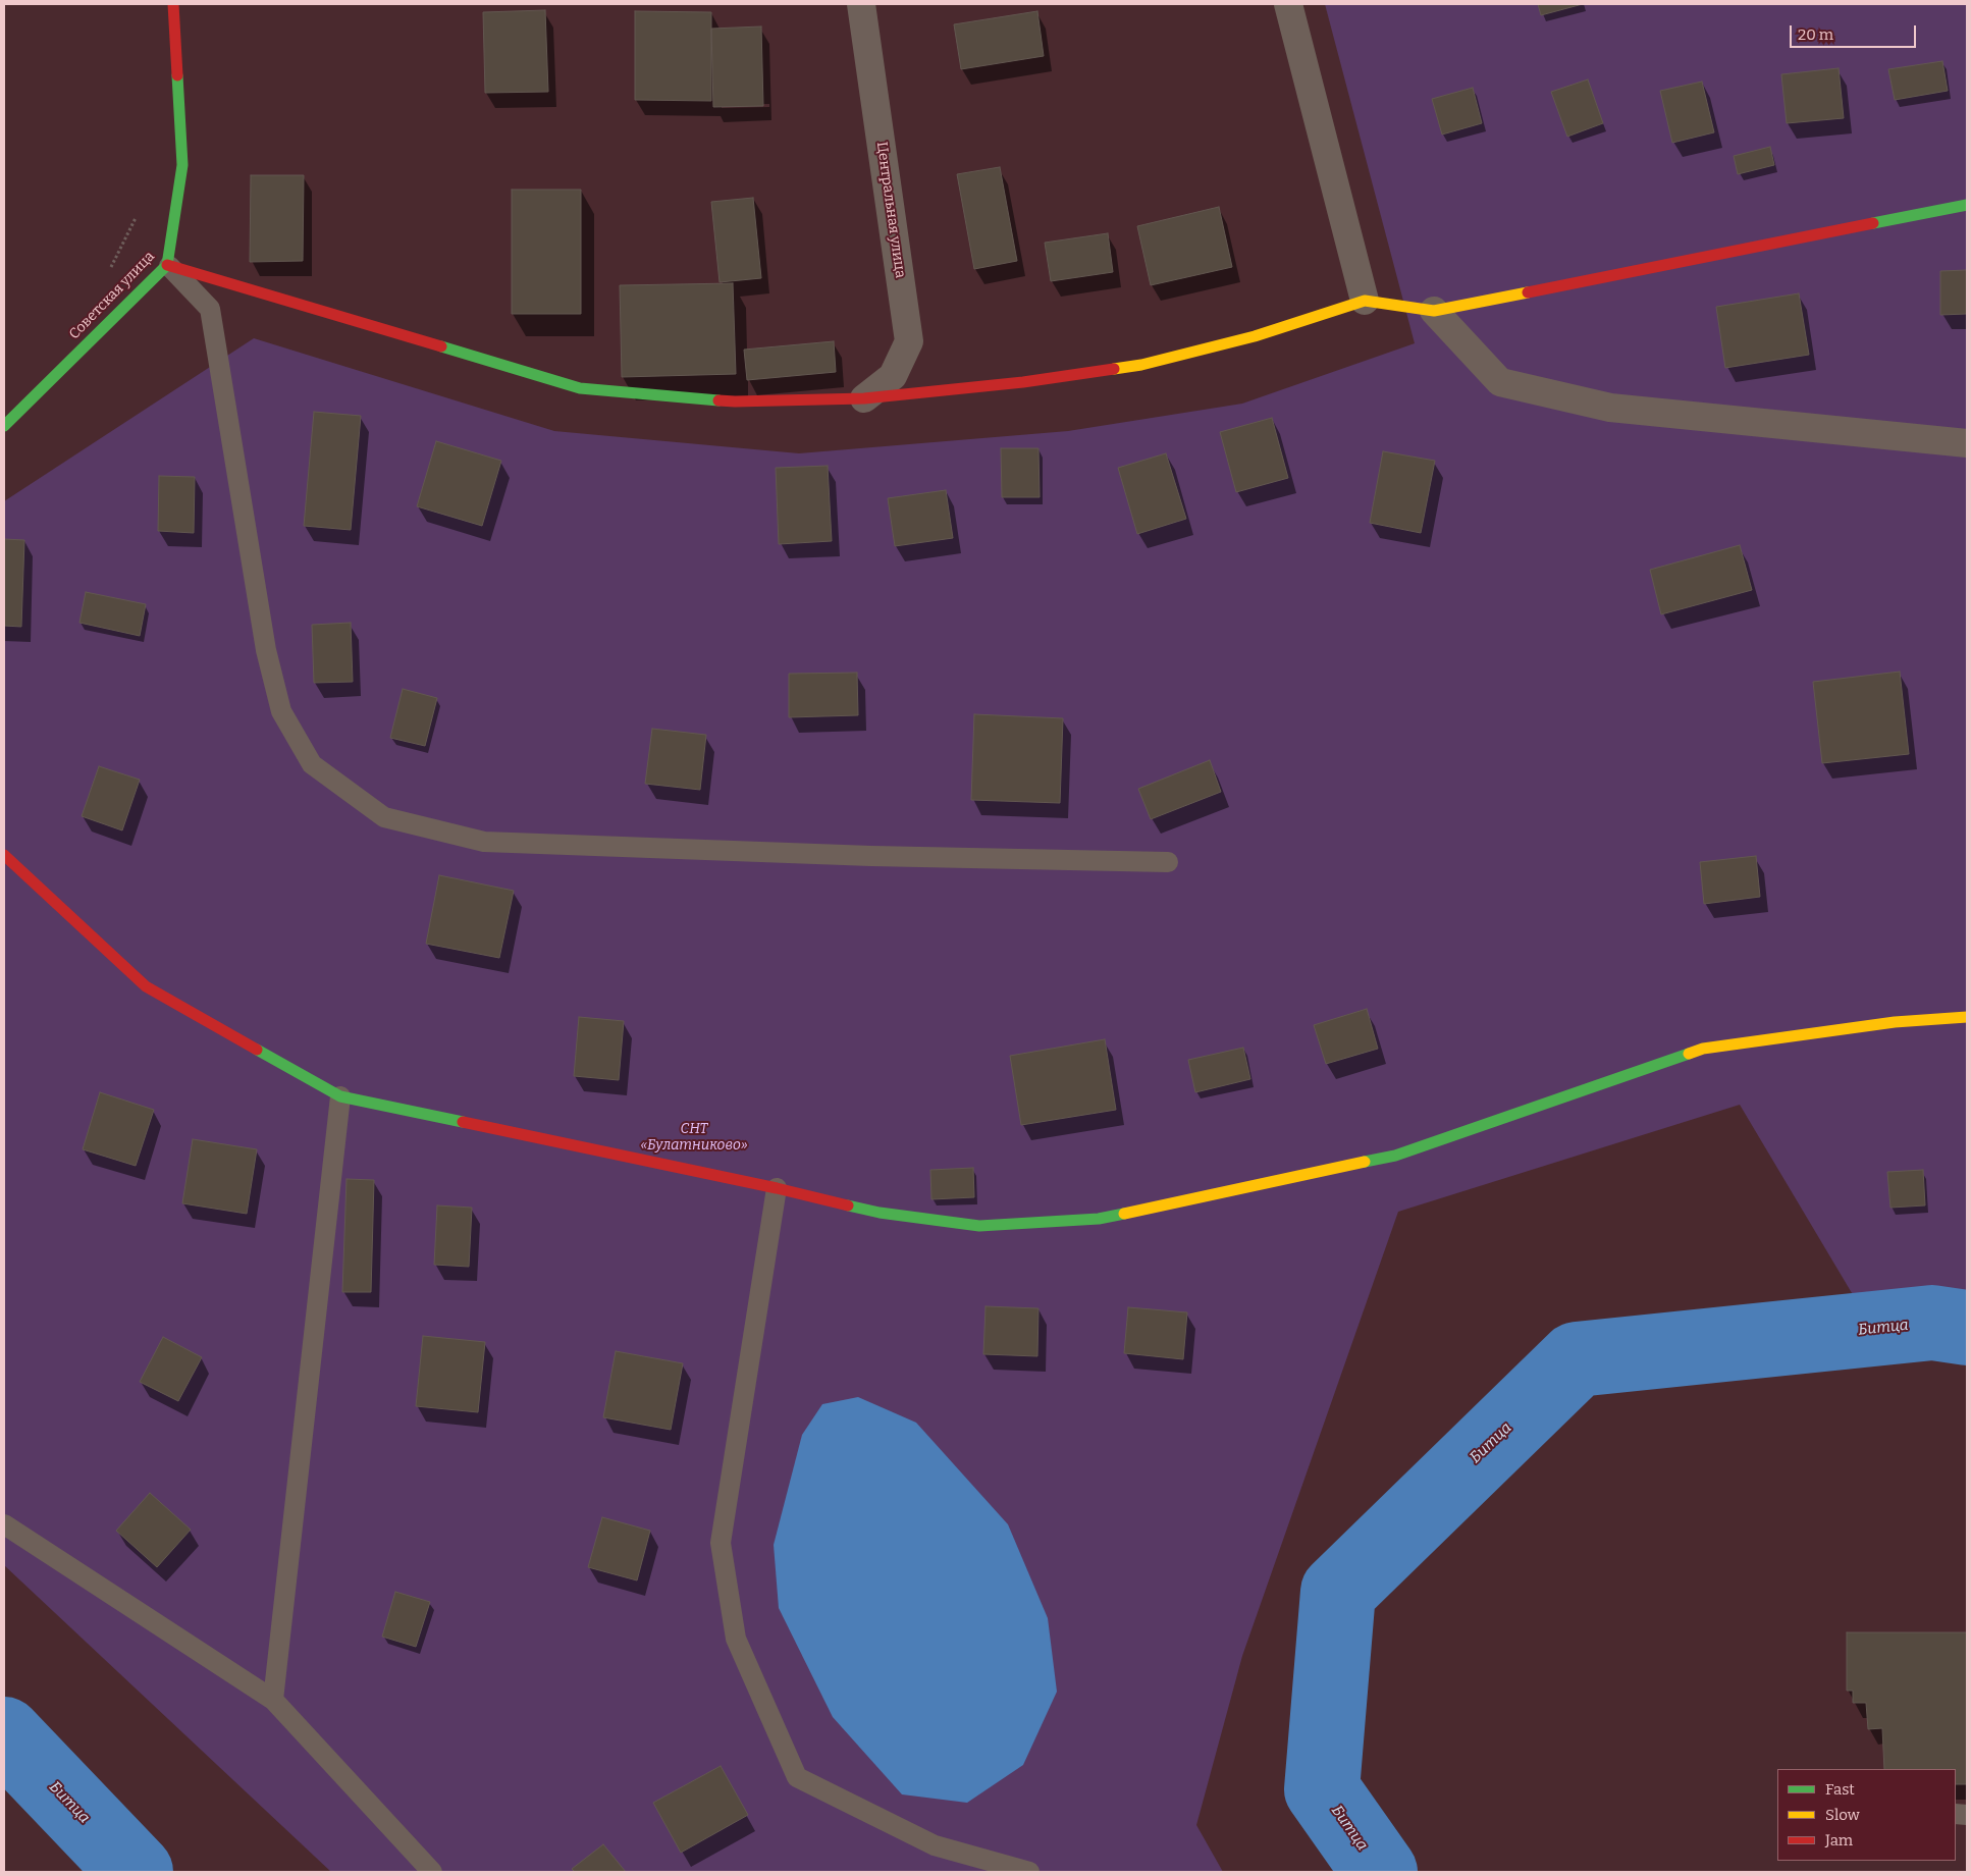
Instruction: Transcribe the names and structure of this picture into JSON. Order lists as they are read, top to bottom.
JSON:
{
  "streets": {
    "street": ["Центральная улица", "Советская улица"]
  },
  "water": ["Битца"],
  "parks": ["СНТ «Булатниково»"],
  "legend": ["Fast", "Slow", "Jam"],
  "scale_bar": "20 m"
}
